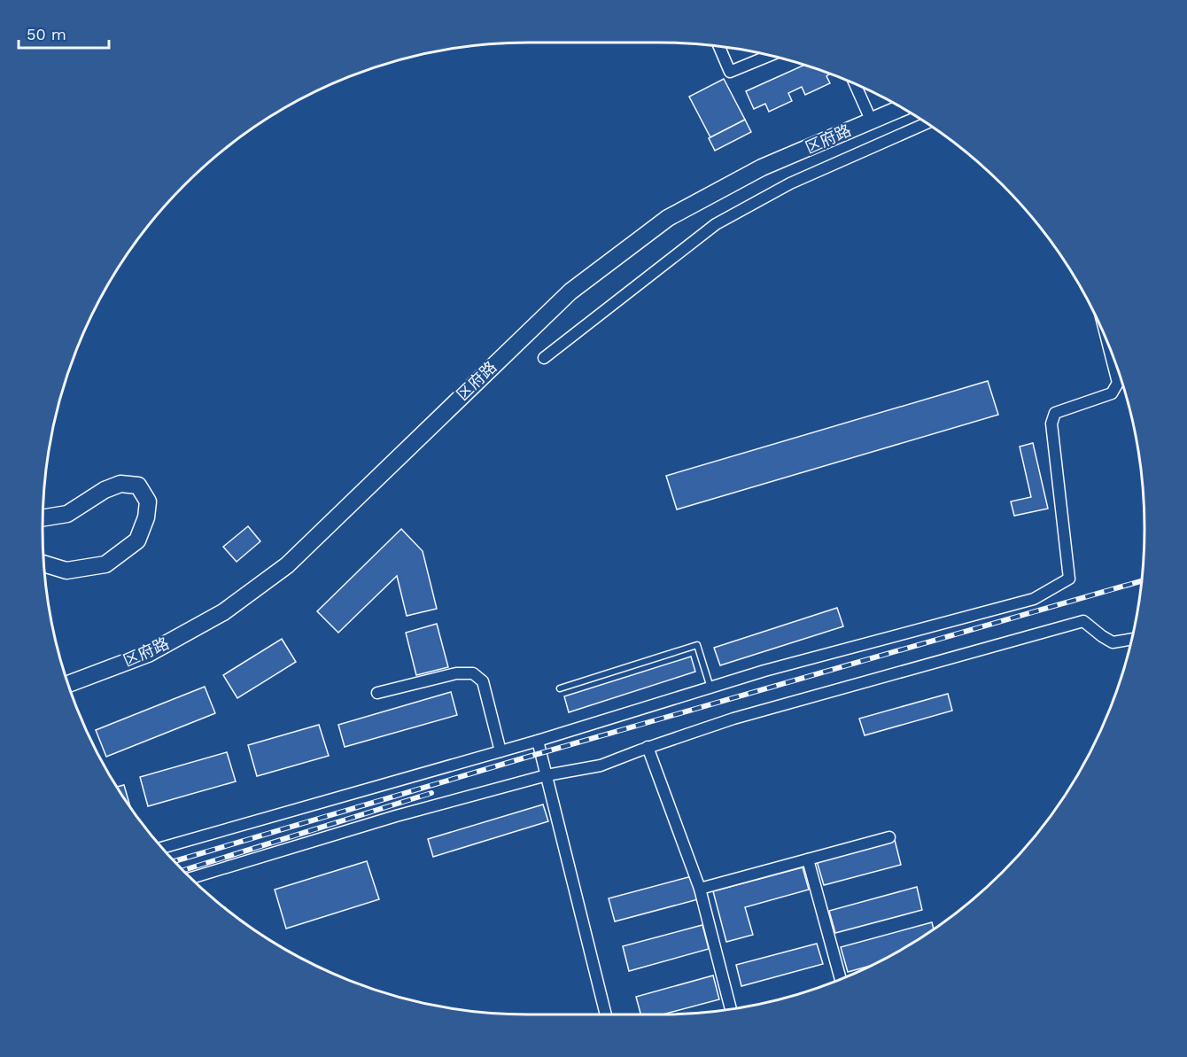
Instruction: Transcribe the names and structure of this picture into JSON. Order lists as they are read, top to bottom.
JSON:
{
  "streets": {
    "main road": ["区府路"]
  },
  "scale_bar": "50 m"
}
